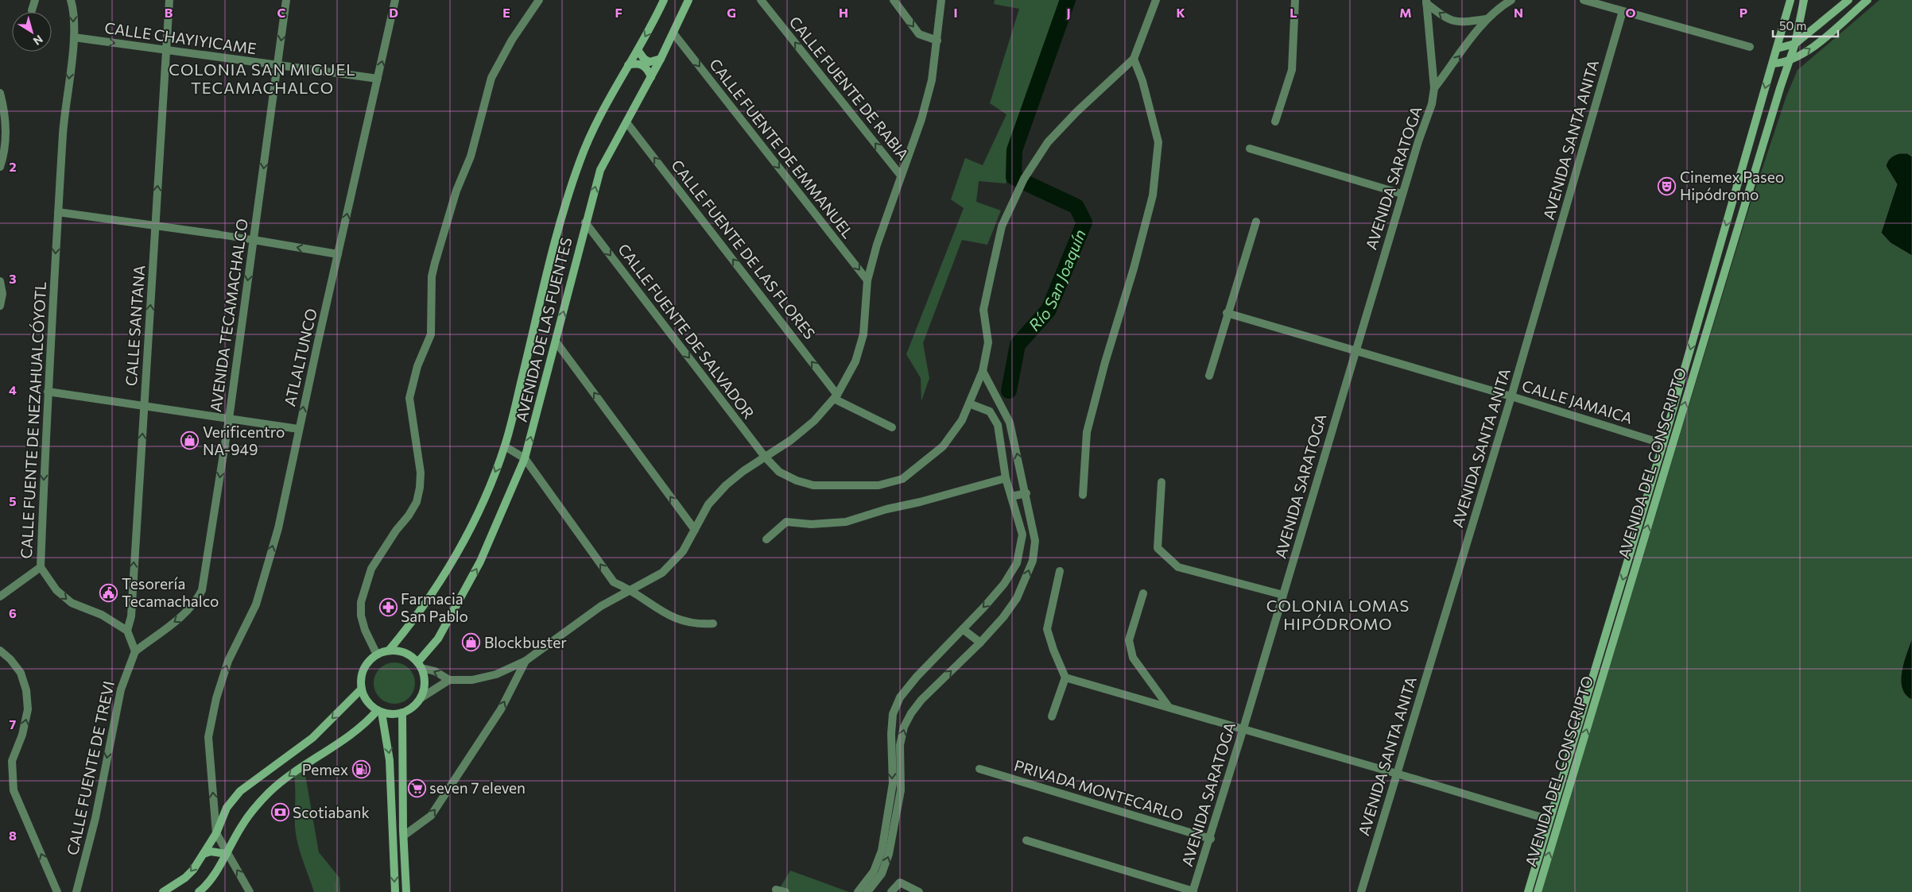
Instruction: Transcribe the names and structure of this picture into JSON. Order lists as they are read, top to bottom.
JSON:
{
  "streets": {
    "main road": ["AVENIDA DE LAS FUENTES", "AVENIDA DEL CONSCRIPTO"],
    "street": [
      "CALLE CHAYIYICAME",
      "CALLE FUENTE DE RABIA",
      "AVENIDA SANTA ANITA",
      "CALLE FUENTE DE EMMANUEL",
      "AVENIDA SARATOGA",
      "CALLE FUENTE DE LAS FLORES",
      "AVENIDA TECAMACHALCO",
      "CALLE SANTANA",
      "CALLE FUENTE DE SALVADOR",
      "ATLALTUNCO",
      "CALLE JAMAICA",
      "CALLE FUENTE DE NEZAHUALCÓYOTL",
      "CALLE FUENTE DE TREVI",
      "PRIVADA MONTECARLO"
    ]
  },
  "crossings": [
    ["CALLE CHAYIYICAME", "AVENIDA TECAMACHALCO"],
    ["CALLE CHAYIYICAME", "CALLE SANTANA"],
    ["CALLE CHAYIYICAME", "ATLALTUNCO"],
    ["CALLE CHAYIYICAME", "CALLE FUENTE DE NEZAHUALCÓYOTL"],
    ["AVENIDA SANTA ANITA", "CALLE JAMAICA"],
    ["CALLE FUENTE DE EMMANUEL", "AVENIDA DE LAS FUENTES"],
    ["AVENIDA SARATOGA", "CALLE JAMAICA"],
    ["AVENIDA SARATOGA", "PRIVADA MONTECARLO"],
    ["CALLE FUENTE DE LAS FLORES", "AVENIDA DE LAS FUENTES"],
    ["AVENIDA TECAMACHALCO", "CALLE FUENTE DE TREVI"],
    ["CALLE SANTANA", "CALLE FUENTE DE NEZAHUALCÓYOTL"],
    ["AVENIDA DE LAS FUENTES", "CALLE FUENTE DE SALVADOR"]
  ],
  "one_way": [
    "CALLE FUENTE DE RABIA",
    "CALLE FUENTE DE EMMANUEL",
    "CALLE FUENTE DE LAS FLORES",
    "AVENIDA TECAMACHALCO",
    "CALLE SANTANA",
    "ATLALTUNCO",
    "CALLE FUENTE DE NEZAHUALCÓYOTL",
    "CALLE FUENTE DE TREVI"
  ],
  "districts": ["COLONIA SAN MIGUEL TECAMACHALCO", "COLONIA LOMAS HIPÓDROMO"],
  "water": ["Río San Joaquín"],
  "places": {
    "theatre": ["Cinemex Paseo Hipódromo"],
    "shop": ["Verificentro NA-949", "Blockbuster"],
    "public building": ["Tesorería Tecamachalco"],
    "pharmacy": ["Farmacia San Pablo"],
    "fuel station": ["Pemex"],
    "supermarket": ["seven 7 eleven"],
    "bank": ["Scotiabank"]
  },
  "scale_bar": "50 m",
  "north": "bottom right",
  "grid": {
    "columns": [
      "B",
      "C",
      "D",
      "E",
      "F",
      "G",
      "H",
      "I",
      "J",
      "K",
      "L",
      "M",
      "N",
      "O",
      "P"
    ],
    "rows": [
      "2",
      "3",
      "4",
      "5",
      "6",
      "7",
      "8"
    ]
  }
}
